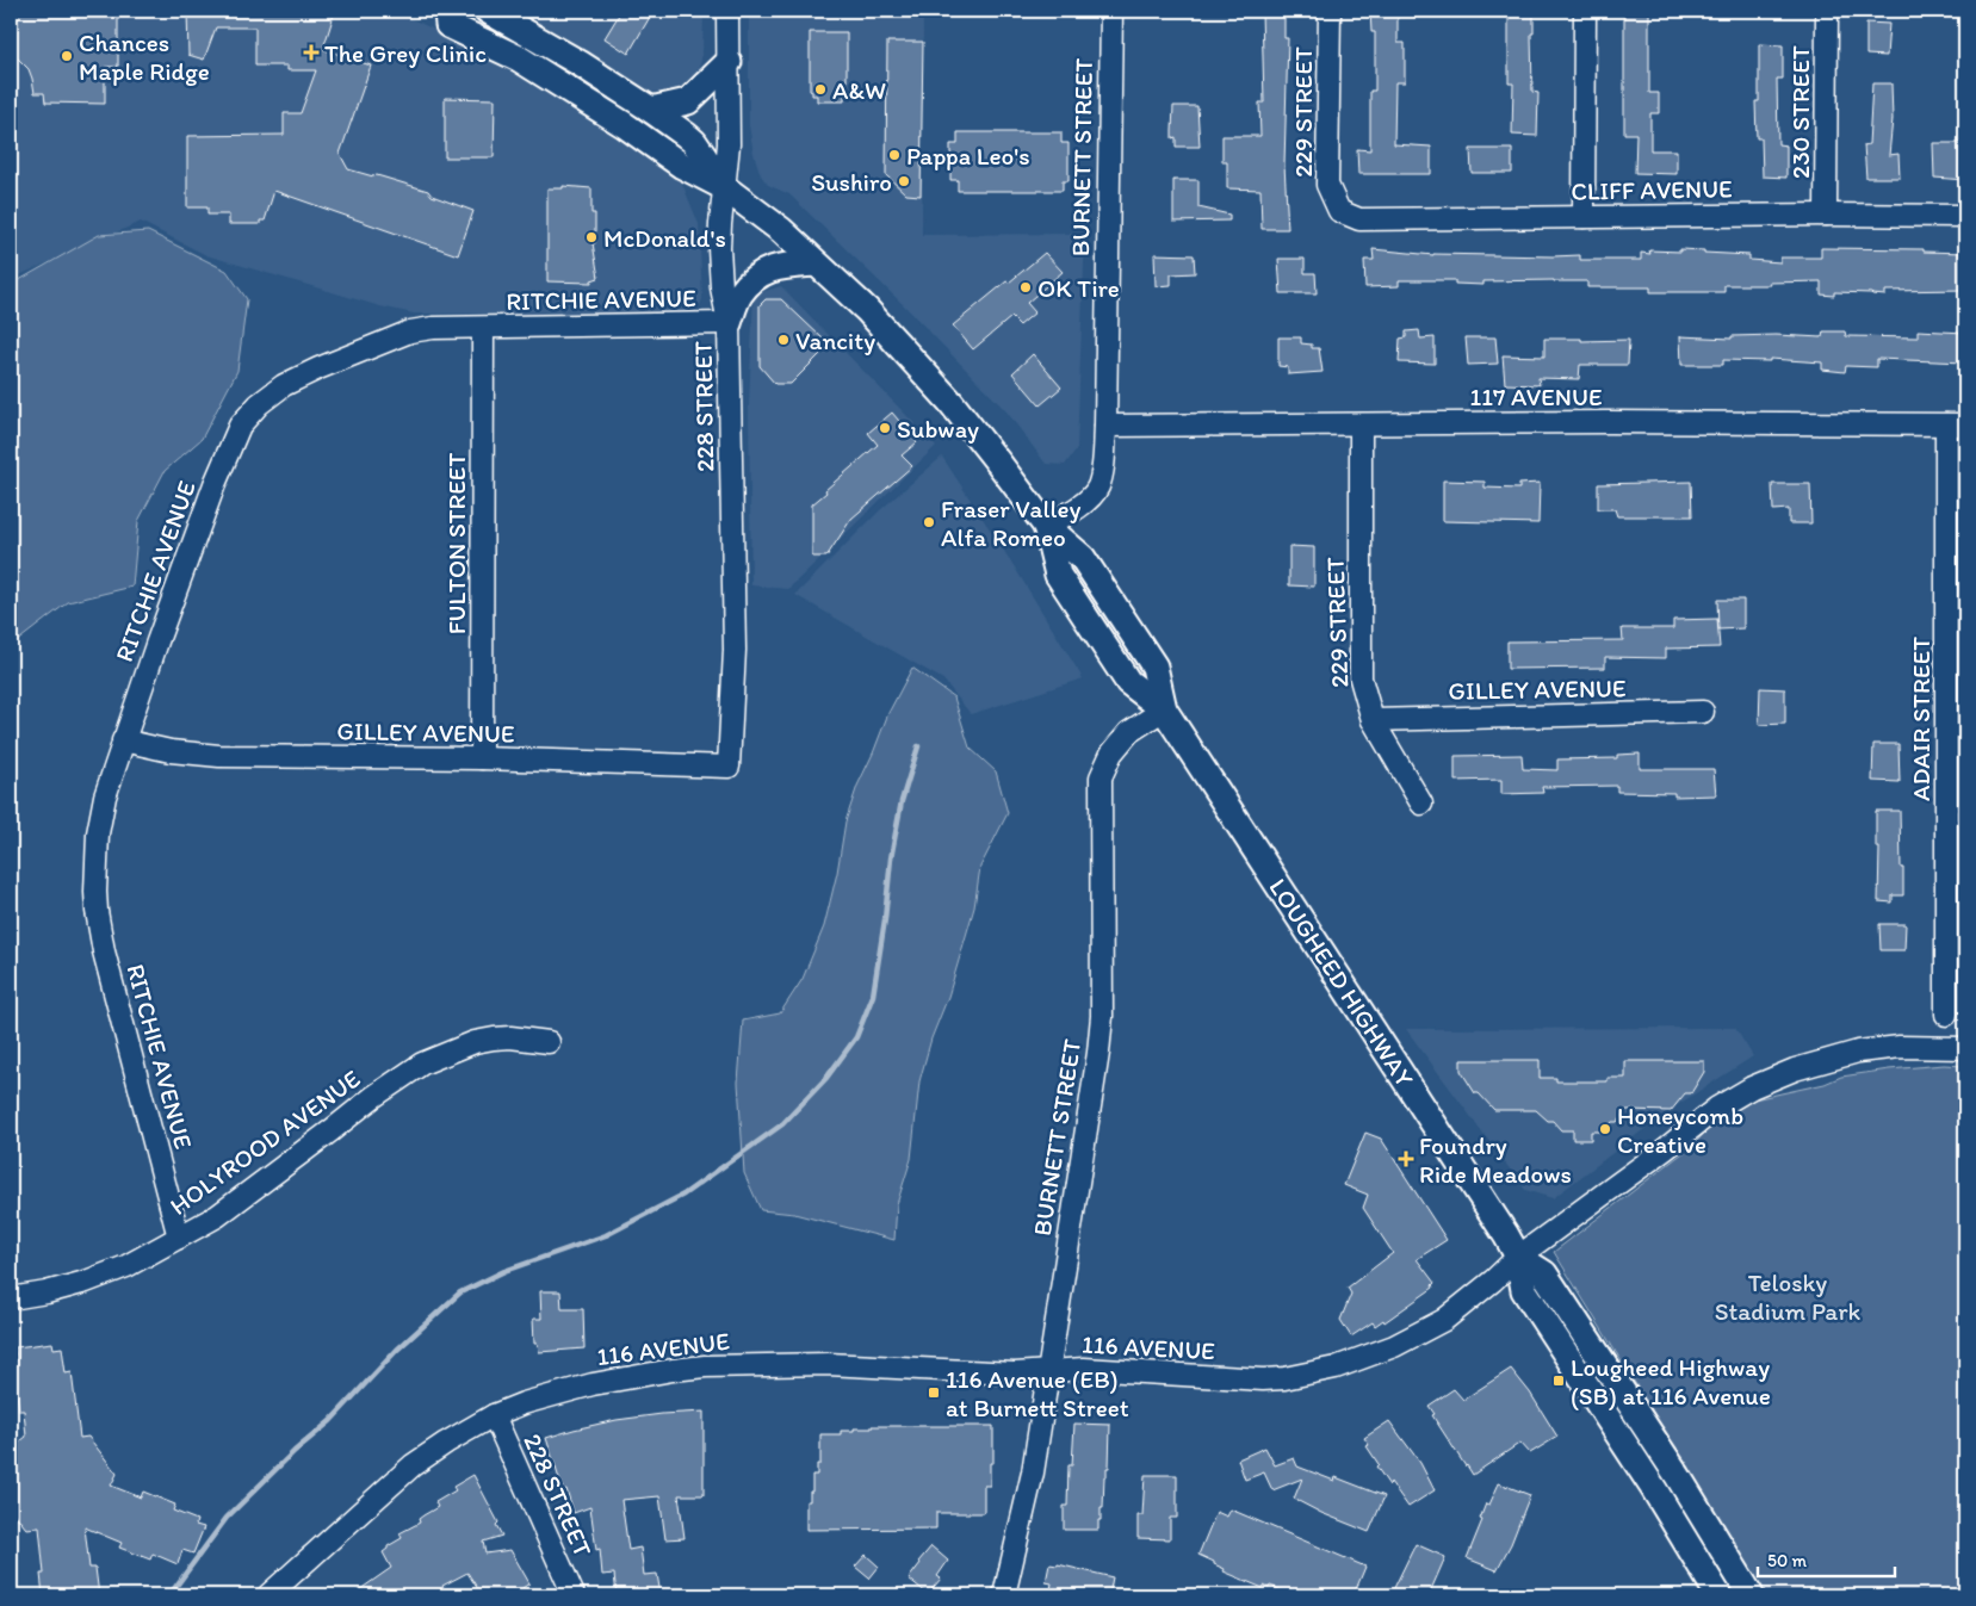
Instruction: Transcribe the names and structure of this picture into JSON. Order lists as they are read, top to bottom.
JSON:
{
  "streets": {
    "main road": ["LOUGHEED HIGHWAY"],
    "street": [
      "229 STREET",
      "230 STREET",
      "BURNETT STREET",
      "CLIFF AVENUE",
      "RITCHIE AVENUE",
      "117 AVENUE",
      "228 STREET",
      "FULTON STREET",
      "GILLEY AVENUE",
      "ADAIR STREET",
      "HOLYROOD AVENUE",
      "116 AVENUE"
    ]
  },
  "crossings": [
    ["229 STREET", "CLIFF AVENUE"],
    ["229 STREET", "117 AVENUE"],
    ["229 STREET", "GILLEY AVENUE"],
    ["230 STREET", "CLIFF AVENUE"],
    ["BURNETT STREET", "117 AVENUE"],
    ["BURNETT STREET", "LOUGHEED HIGHWAY"],
    ["BURNETT STREET", "116 AVENUE"],
    ["RITCHIE AVENUE", "228 STREET"],
    ["RITCHIE AVENUE", "FULTON STREET"],
    ["RITCHIE AVENUE", "GILLEY AVENUE"],
    ["RITCHIE AVENUE", "HOLYROOD AVENUE"],
    ["117 AVENUE", "ADAIR STREET"],
    ["228 STREET", "GILLEY AVENUE"],
    ["228 STREET", "LOUGHEED HIGHWAY"],
    ["228 STREET", "116 AVENUE"],
    ["FULTON STREET", "GILLEY AVENUE"],
    ["LOUGHEED HIGHWAY", "116 AVENUE"]
  ],
  "parks": ["Telosky Stadium Park"],
  "places": {
    "health": ["The Grey Clinic", "Foundry Ride Meadows"],
    "other": [
      "Chances Maple Ridge",
      "A&W",
      "Pappa Leo's",
      "Sushiro",
      "McDonald's",
      "OK Tire",
      "Vancity",
      "Subway",
      "Fraser Valley Alfa Romeo",
      "Honeycomb Creative"
    ],
    "transit": ["Lougheed Highway (SB) at 116 Avenue", "116 Avenue (EB) at Burnett Street"]
  },
  "scale_bar": "50 m"
}
